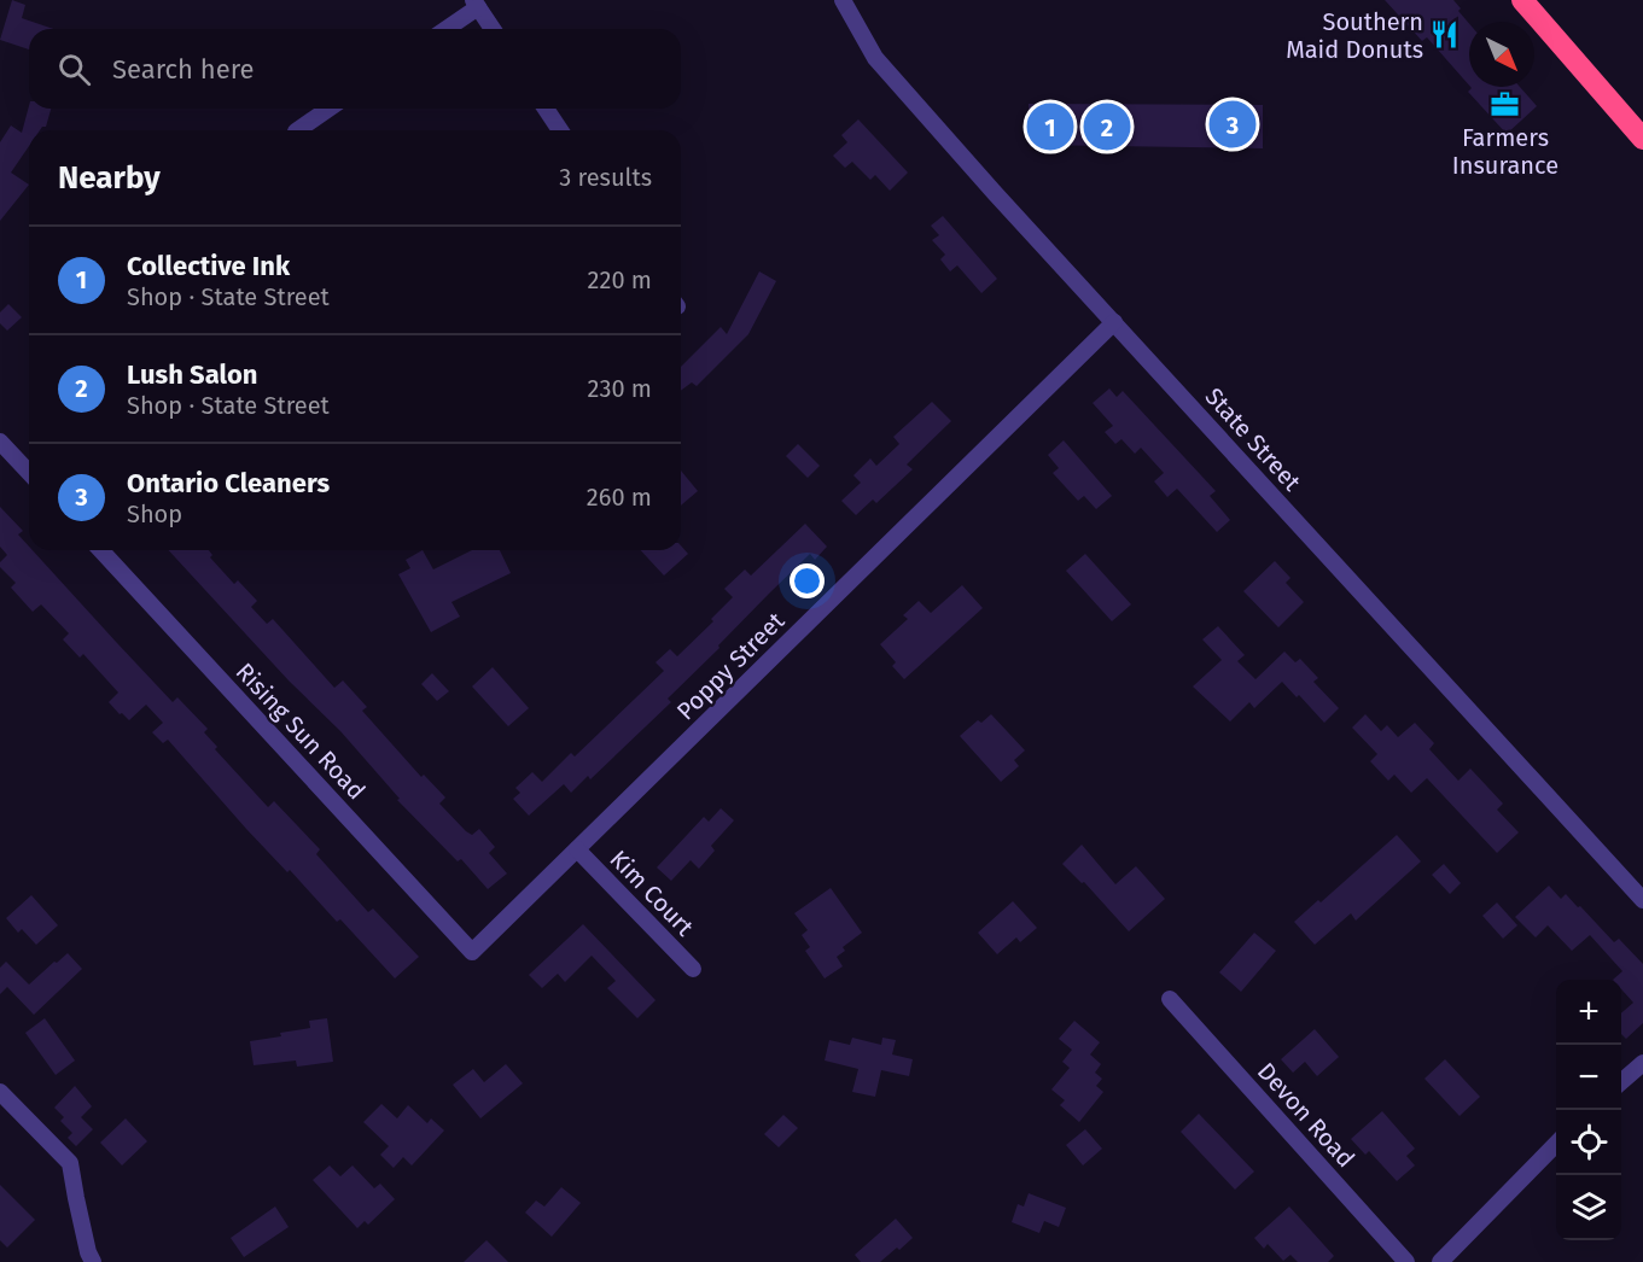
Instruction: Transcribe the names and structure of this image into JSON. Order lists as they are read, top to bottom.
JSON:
{
  "streets": {
    "street": [
      "State Street",
      "Poppy Street",
      "Rising Sun Road",
      "Kim Court",
      "Devon Road"
    ]
  },
  "crossings": [
    ["State Street", "Poppy Street"],
    ["Poppy Street", "Rising Sun Road"],
    ["Poppy Street", "Kim Court"]
  ],
  "places": {
    "restaurant": ["Southern Maid Donuts"],
    "office": ["Farmers Insurance"]
  },
  "north": "bottom right",
  "page": {
    "search": "Search here",
    "pins": ["3", "1", "2"],
    "heading": ["Nearby", "3 results"],
    "list": [
      {
        "mark": "1",
        "name": "Collective Ink",
        "note": "Shop · State Street",
        "value": "220 m"
      },
      {
        "mark": "2",
        "name": "Lush Salon",
        "note": "Shop · State Street",
        "value": "230 m"
      },
      {
        "mark": "3",
        "name": "Ontario Cleaners",
        "note": "Shop",
        "value": "260 m"
      }
    ],
    "map_buttons": ["+", "−"]
  }
}
